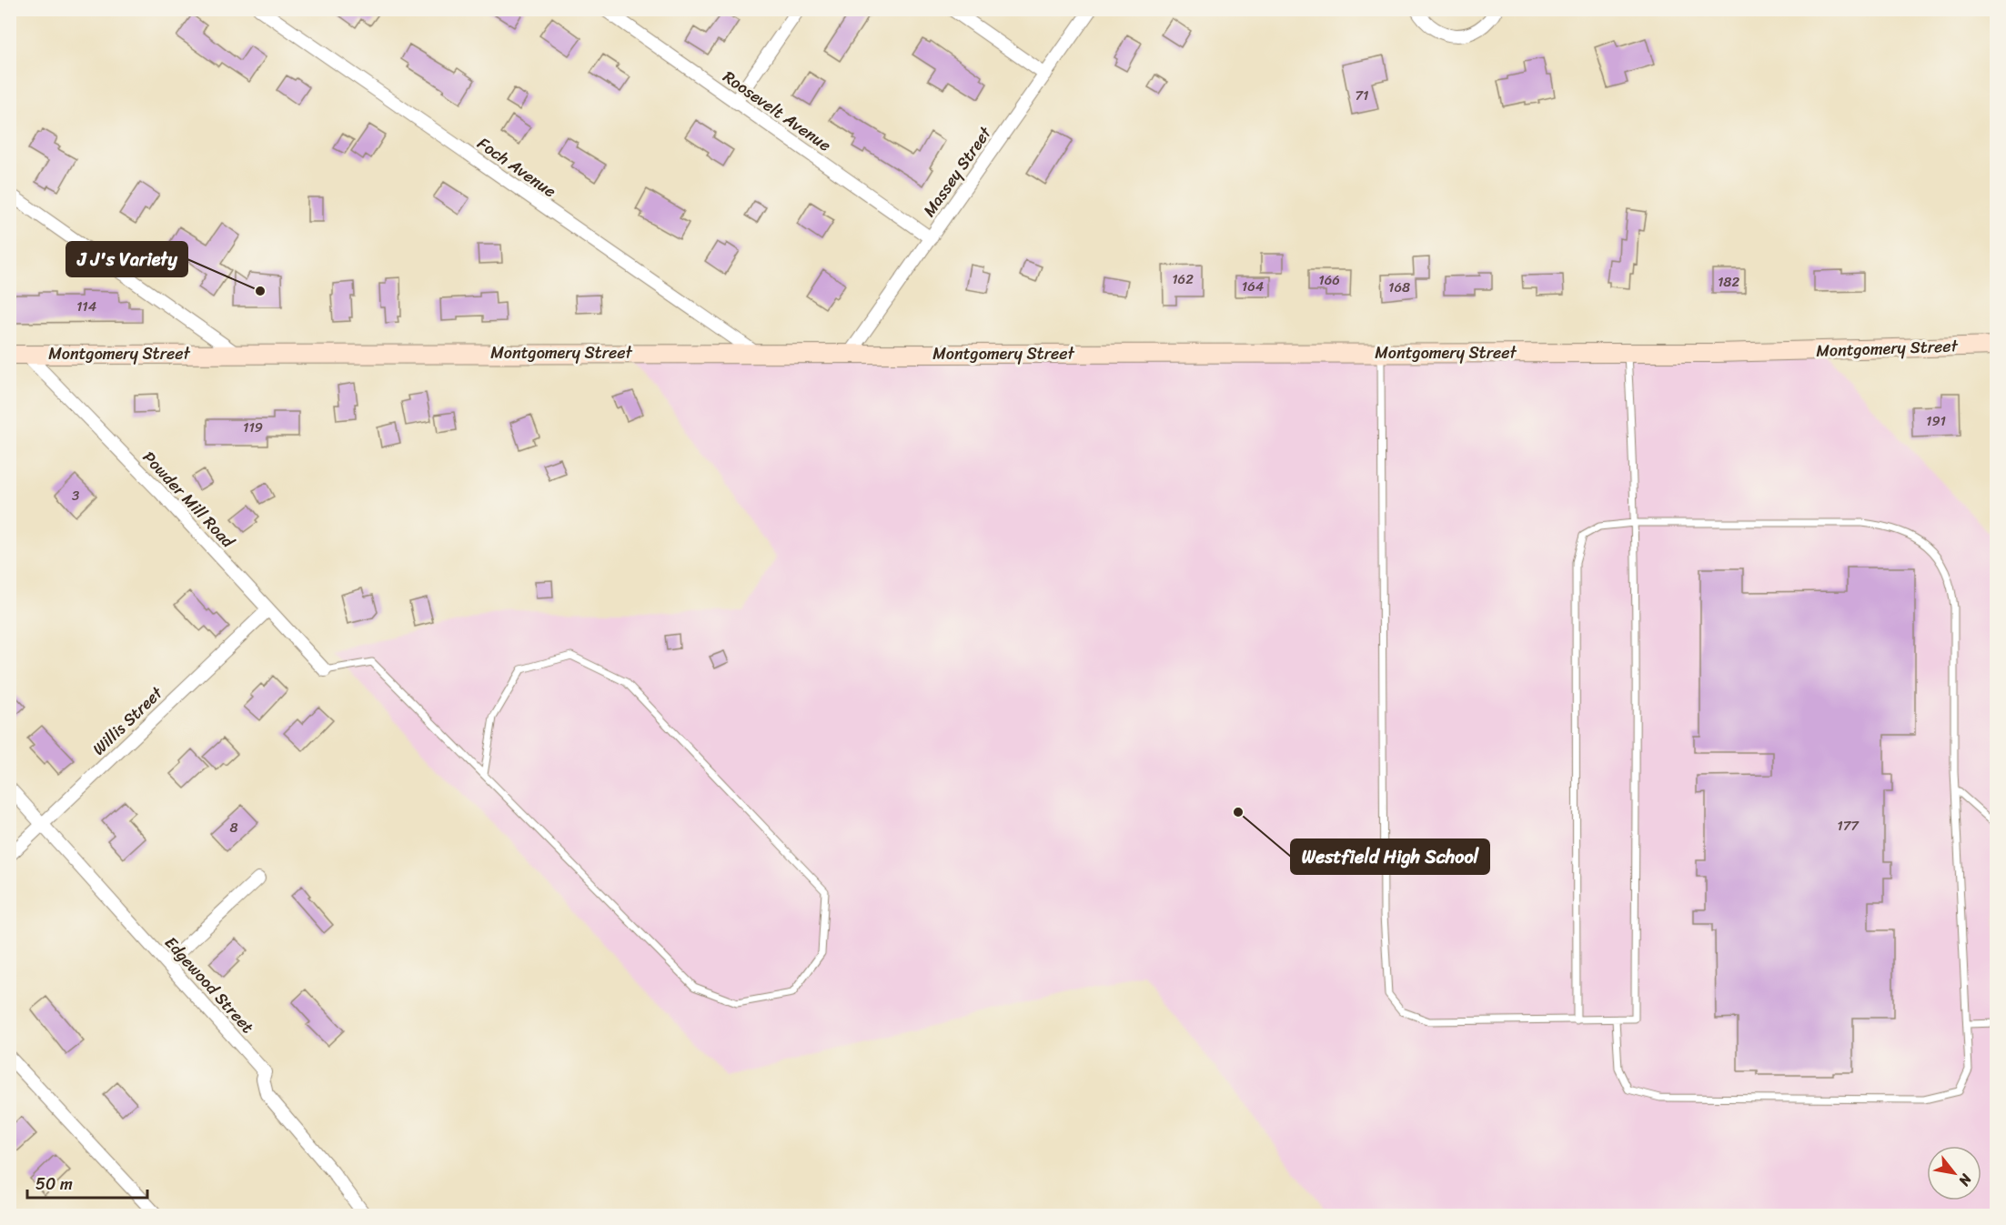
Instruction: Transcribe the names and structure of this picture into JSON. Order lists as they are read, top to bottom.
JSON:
{
  "streets": {
    "main road": ["Montgomery Street"],
    "street": [
      "Roosevelt Avenue",
      "Foch Avenue",
      "Massey Street",
      "Powder Mill Road",
      "Willis Street",
      "Edgewood Street"
    ]
  },
  "crossings": [
    ["Roosevelt Avenue", "Massey Street"],
    ["Foch Avenue", "Montgomery Street"],
    ["Massey Street", "Montgomery Street"],
    ["Montgomery Street", "Powder Mill Road"],
    ["Powder Mill Road", "Willis Street"],
    ["Willis Street", "Edgewood Street"]
  ],
  "places": ["J J's Variety", "Westfield High School"],
  "house_numbers": [
    "71",
    "162",
    "166",
    "182",
    "164",
    "168",
    "114",
    "191",
    "119",
    "3",
    "177",
    "8"
  ],
  "scale_bar": "50 m",
  "north": "bottom right"
}
